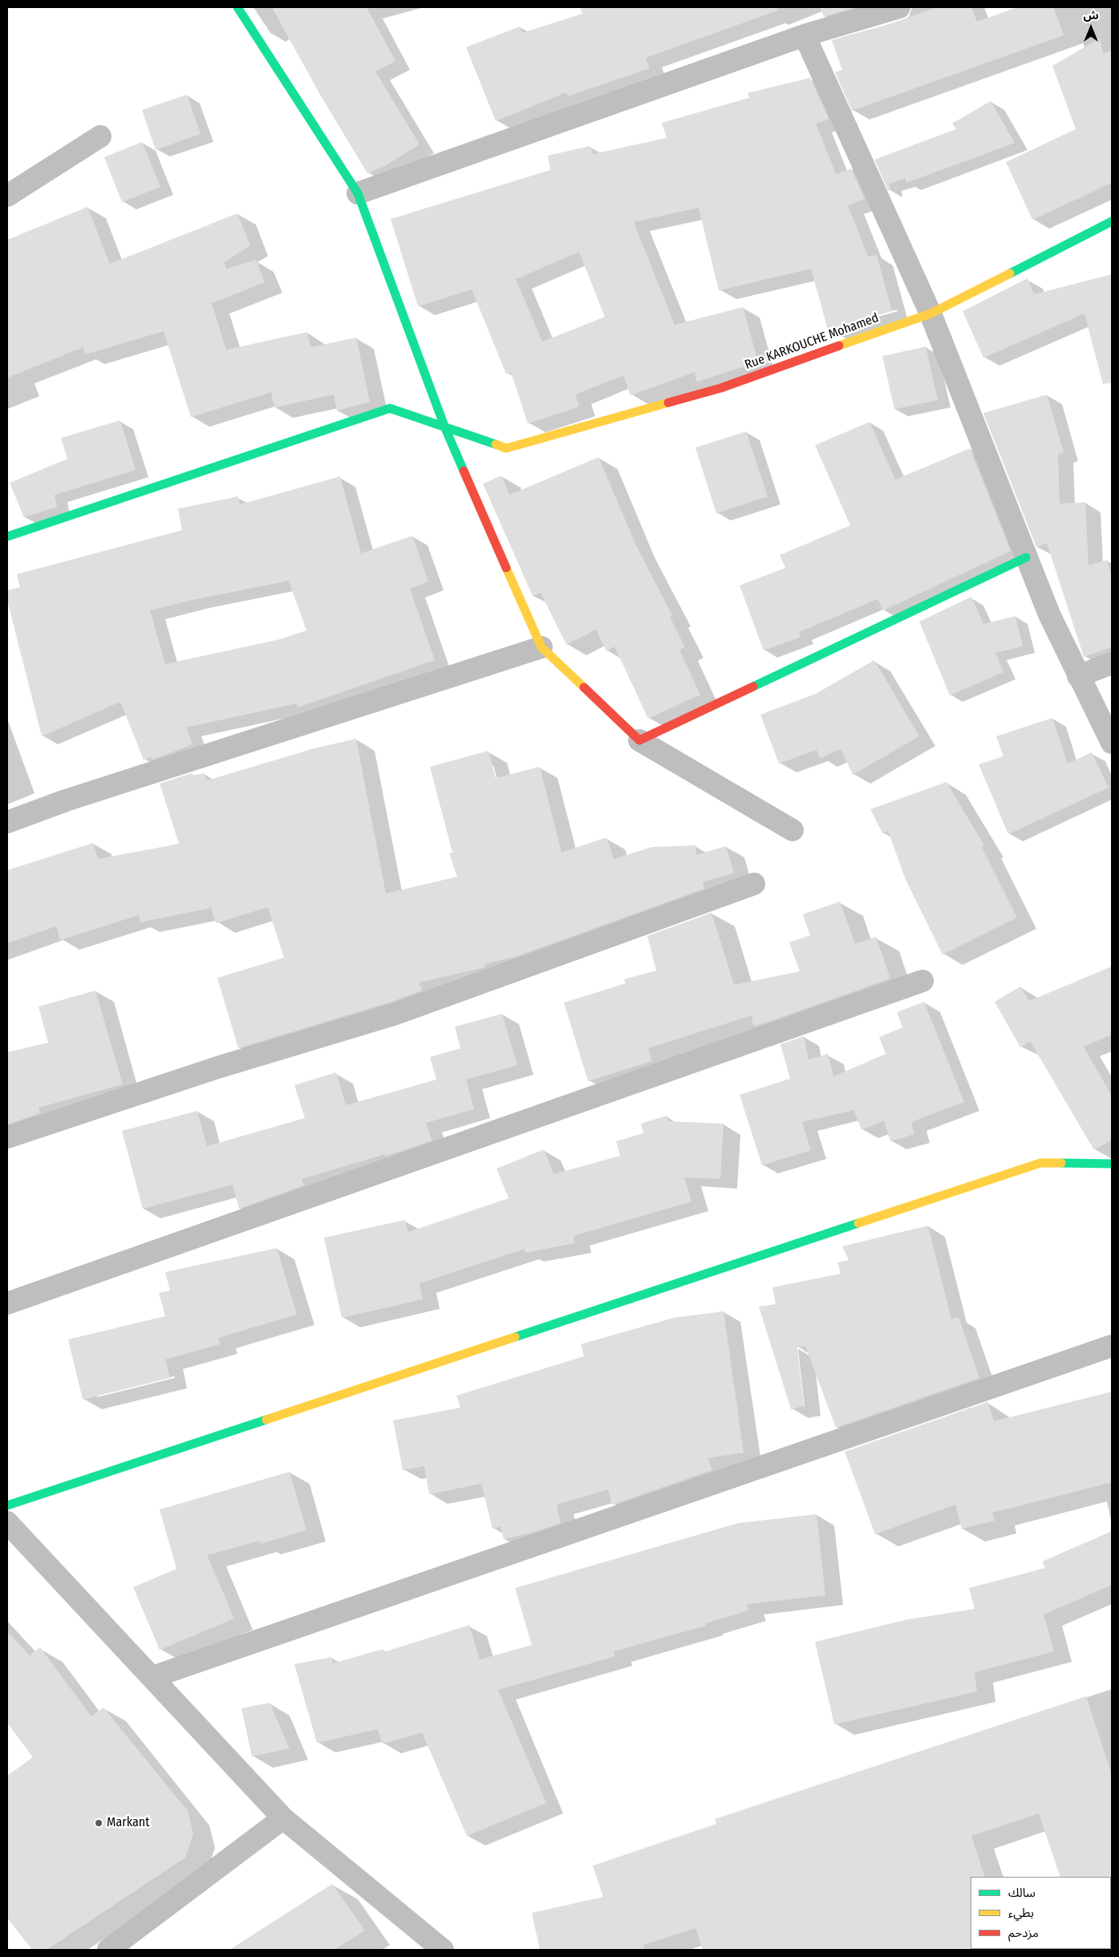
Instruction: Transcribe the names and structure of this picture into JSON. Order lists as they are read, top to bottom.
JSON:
{
  "streets": {
    "street": ["Rue KARKOUCHE Mohamed"]
  },
  "places": ["Markant"],
  "legend": ["سالك", "بطيء", "مزدحم"],
  "north": "top"
}
